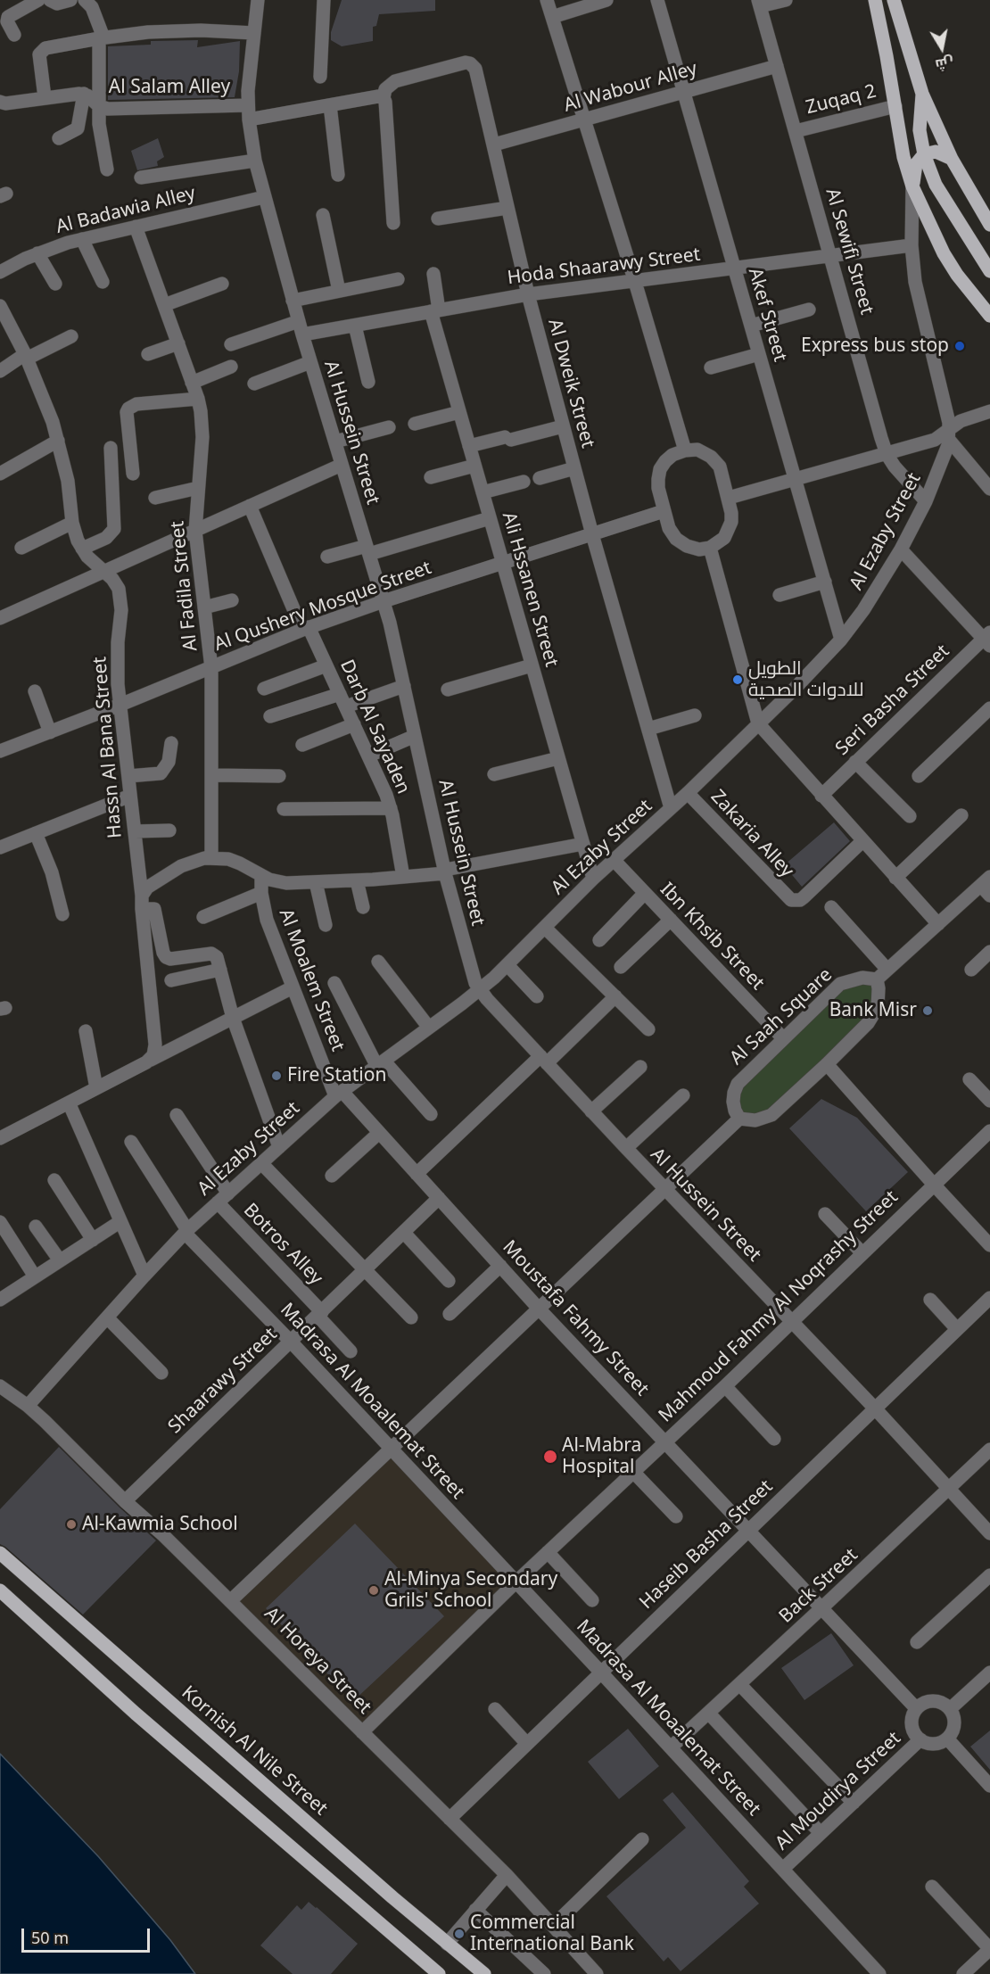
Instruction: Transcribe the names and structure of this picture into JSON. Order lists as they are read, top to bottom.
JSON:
{
  "streets": {
    "main road": ["Kornish Al Nile Street"],
    "street": [
      "Al Salam Alley",
      "Al Wabour Alley",
      "Zuqaq 2",
      "Al Badawia Alley",
      "Al Sewifi Street",
      "Hoda Shaarawy Street",
      "Akef Street",
      "Al Dweik Street",
      "Al Hussein Street",
      "Al Ezaby Street",
      "Al Fadila Street",
      "Ali Hssanen Street",
      "Al Qushery Mosque Street",
      "Seri Basha Street",
      "Darb Al Sayaden",
      "Hassn Al Bana Street",
      "Zakaria Alley",
      "Ibn Khsib Street",
      "Al Moalem Street",
      "Al Saah Square",
      "Botros Alley",
      "Mahmoud Fahmy Al Noqrashy Street",
      "Moustafa Fahmy Street",
      "Shaarawy Street",
      "Madrasa Al Moaalemat Street",
      "Haseib Basha Street",
      "Back Street",
      "Al Horeya Street",
      "Al Moudirya Street"
    ]
  },
  "crossings": [
    ["Al Salam Alley", "Al Dweik Street"],
    ["Al Salam Alley", "Al Hussein Street"],
    ["Al Wabour Alley", "Al Sewifi Street"],
    ["Al Wabour Alley", "Akef Street"],
    ["Al Wabour Alley", "Al Dweik Street"],
    ["Zuqaq 2", "Al Sewifi Street"],
    ["Al Badawia Alley", "Al Hussein Street"],
    ["Al Badawia Alley", "Al Fadila Street"],
    ["Al Sewifi Street", "Hoda Shaarawy Street"],
    ["Al Sewifi Street", "Al Ezaby Street"],
    ["Hoda Shaarawy Street", "Akef Street"],
    ["Hoda Shaarawy Street", "Al Dweik Street"],
    ["Hoda Shaarawy Street", "Al Hussein Street"],
    ["Hoda Shaarawy Street", "Ali Hssanen Street"],
    ["Akef Street", "Al Ezaby Street"],
    ["Al Dweik Street", "Al Ezaby Street"],
    ["Al Dweik Street", "Al Qushery Mosque Street"],
    ["Al Hussein Street", "Al Ezaby Street"],
    ["Al Hussein Street", "Al Qushery Mosque Street"],
    ["Al Hussein Street", "Mahmoud Fahmy Al Noqrashy Street"],
    ["Al Hussein Street", "Haseib Basha Street"],
    ["Al Hussein Street", "Back Street"],
    ["Al Ezaby Street", "Ali Hssanen Street"],
    ["Al Ezaby Street", "Zakaria Alley"],
    ["Al Ezaby Street", "Ibn Khsib Street"],
    ["Al Ezaby Street", "Al Moalem Street"],
    ["Al Ezaby Street", "Botros Alley"],
    ["Al Ezaby Street", "Moustafa Fahmy Street"],
    ["Al Ezaby Street", "Madrasa Al Moaalemat Street"],
    ["Al Ezaby Street", "Al Horeya Street"],
    ["Al Fadila Street", "Al Qushery Mosque Street"],
    ["Ali Hssanen Street", "Al Qushery Mosque Street"],
    ["Al Qushery Mosque Street", "Darb Al Sayaden"],
    ["Al Qushery Mosque Street", "Hassn Al Bana Street"],
    ["Ibn Khsib Street", "Al Saah Square"],
    ["Al Moalem Street", "Moustafa Fahmy Street"],
    ["Botros Alley", "Shaarawy Street"],
    ["Mahmoud Fahmy Al Noqrashy Street", "Moustafa Fahmy Street"],
    ["Mahmoud Fahmy Al Noqrashy Street", "Madrasa Al Moaalemat Street"],
    ["Mahmoud Fahmy Al Noqrashy Street", "Al Horeya Street"],
    ["Moustafa Fahmy Street", "Shaarawy Street"],
    ["Moustafa Fahmy Street", "Haseib Basha Street"],
    ["Moustafa Fahmy Street", "Back Street"],
    ["Moustafa Fahmy Street", "Al Moudirya Street"],
    ["Shaarawy Street", "Madrasa Al Moaalemat Street"],
    ["Shaarawy Street", "Al Horeya Street"],
    ["Madrasa Al Moaalemat Street", "Haseib Basha Street"],
    ["Madrasa Al Moaalemat Street", "Back Street"],
    ["Madrasa Al Moaalemat Street", "Al Moudirya Street"],
    ["Haseib Basha Street", "Al Horeya Street"]
  ],
  "places": [
    "Express bus stop",
    "الطويل للادوات الصحية",
    "Bank Misr",
    "Fire Station",
    "Al-Mabra Hospital",
    "Al-Kawmia School",
    "Al-Minya Secondary Grils' School",
    "Commercial International Bank"
  ],
  "scale_bar": "50 m",
  "north": "bottom"
}
